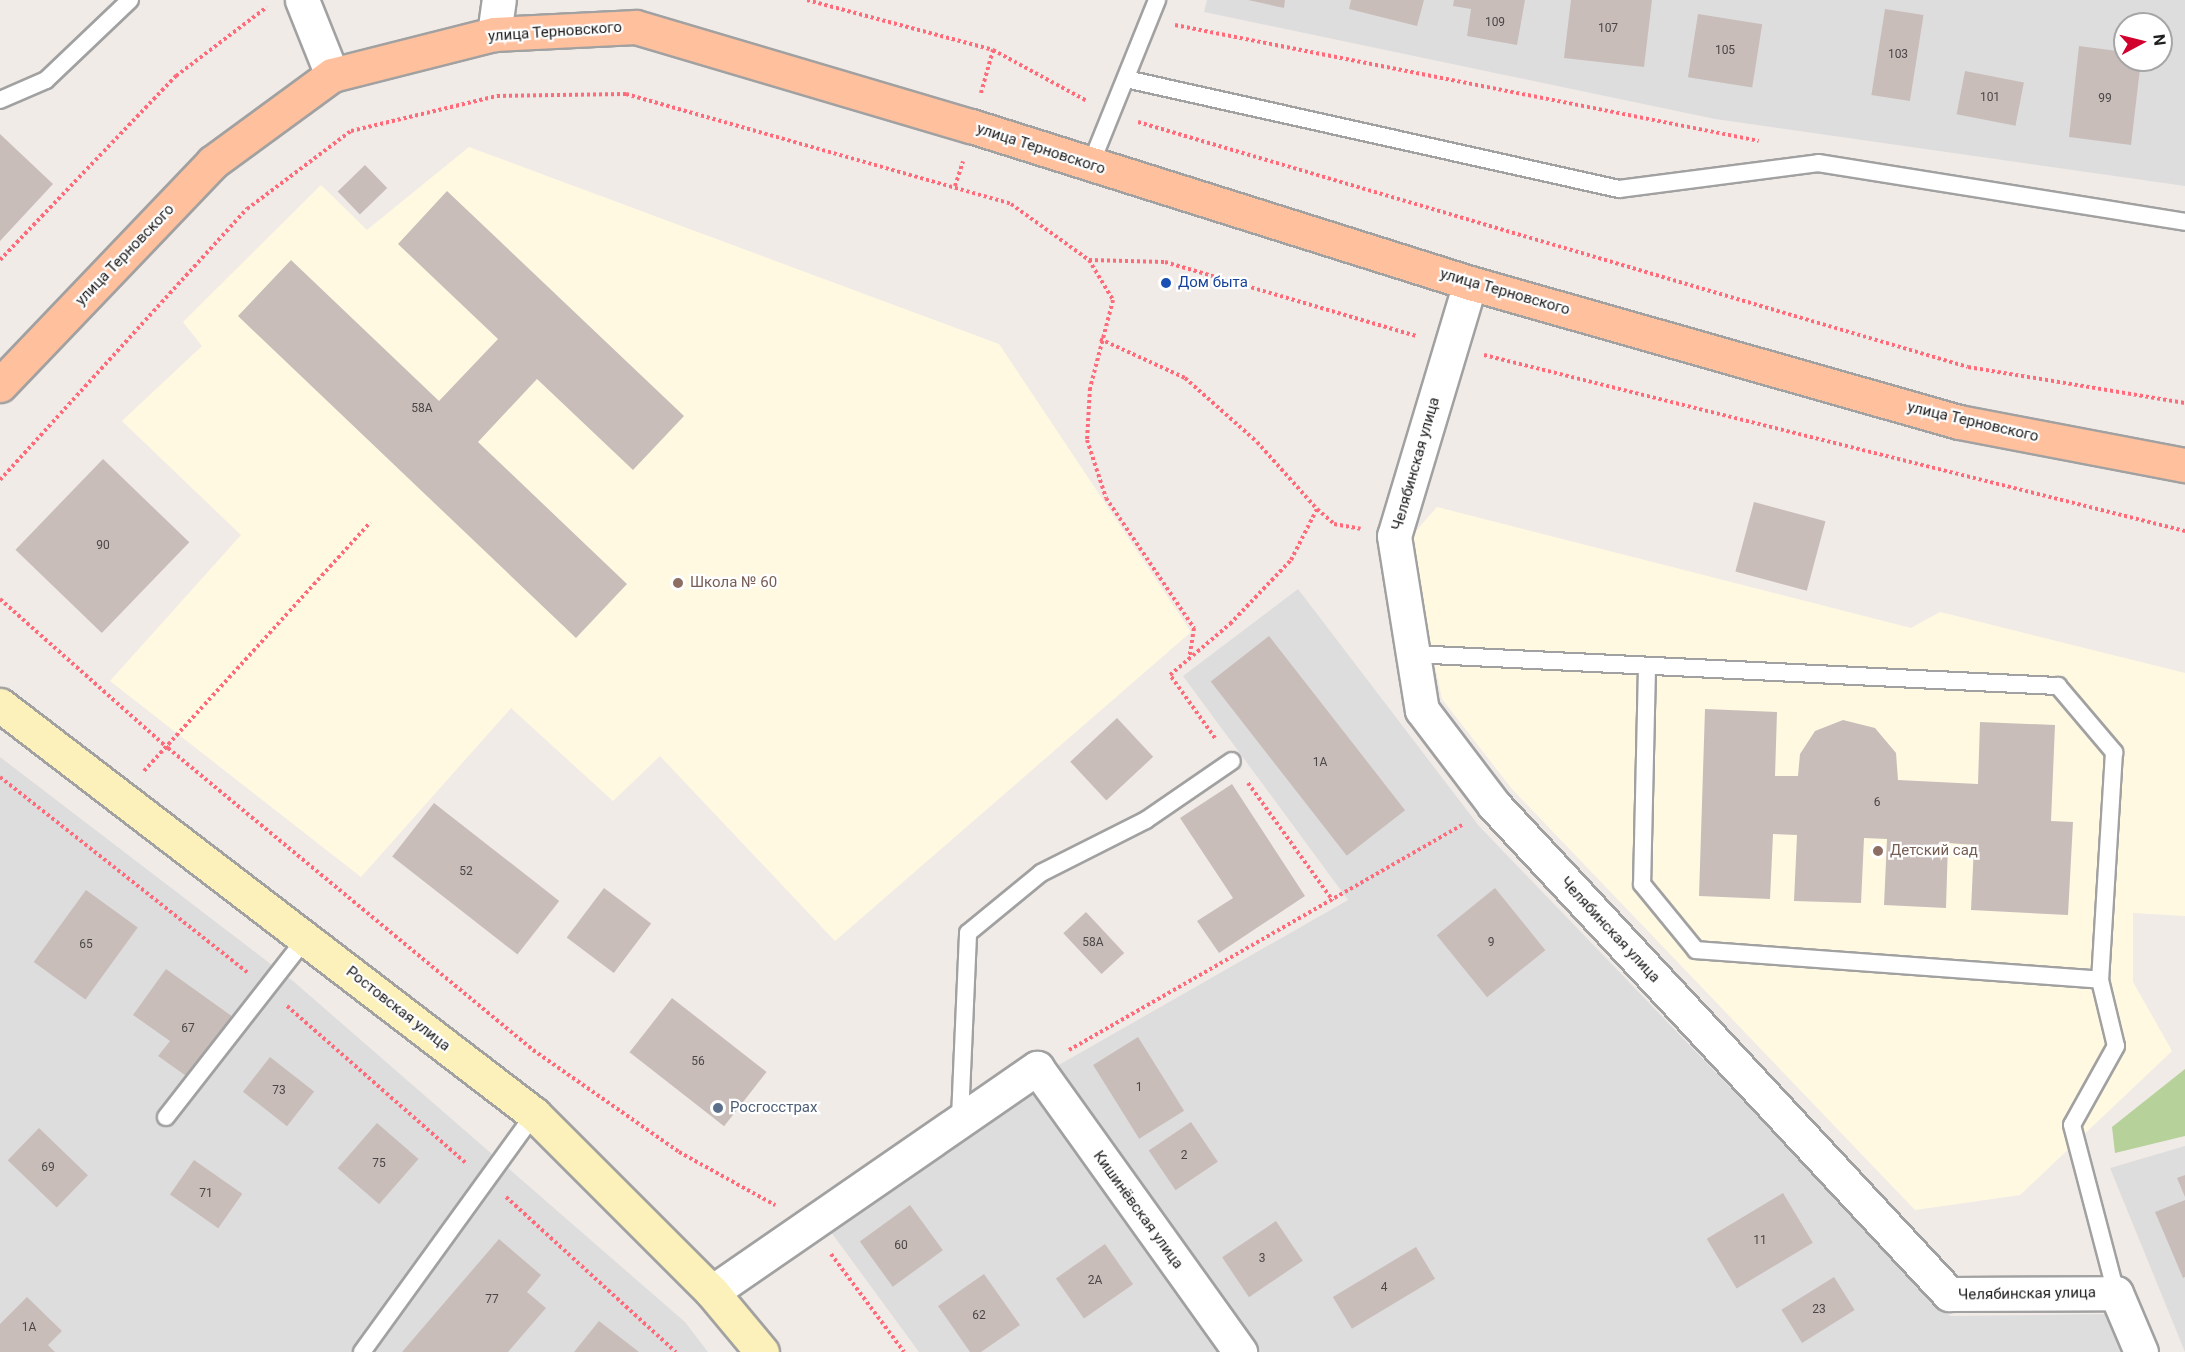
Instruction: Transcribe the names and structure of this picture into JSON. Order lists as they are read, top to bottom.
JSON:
{
  "streets": {
    "main road": ["улица Терновского"],
    "street": ["Челябинская улица", "Ростовская улица", "Кишинёвская улица"]
  },
  "crossings": [
    ["улица Терновского", "Челябинская улица"]
  ],
  "places": [
    "Дом быта",
    "Школа № 60",
    "Детский сад",
    "Росгосстрах"
  ],
  "house_numbers": [
    "109",
    "107",
    "105",
    "103",
    "101",
    "99",
    "58А",
    "90",
    "1А",
    "6",
    "52",
    "58А",
    "9",
    "65",
    "67",
    "56",
    "1",
    "73",
    "2",
    "75",
    "69",
    "71",
    "11",
    "60",
    "3",
    "2А",
    "4",
    "77",
    "23",
    "62",
    "1А"
  ],
  "north": "right"
}
